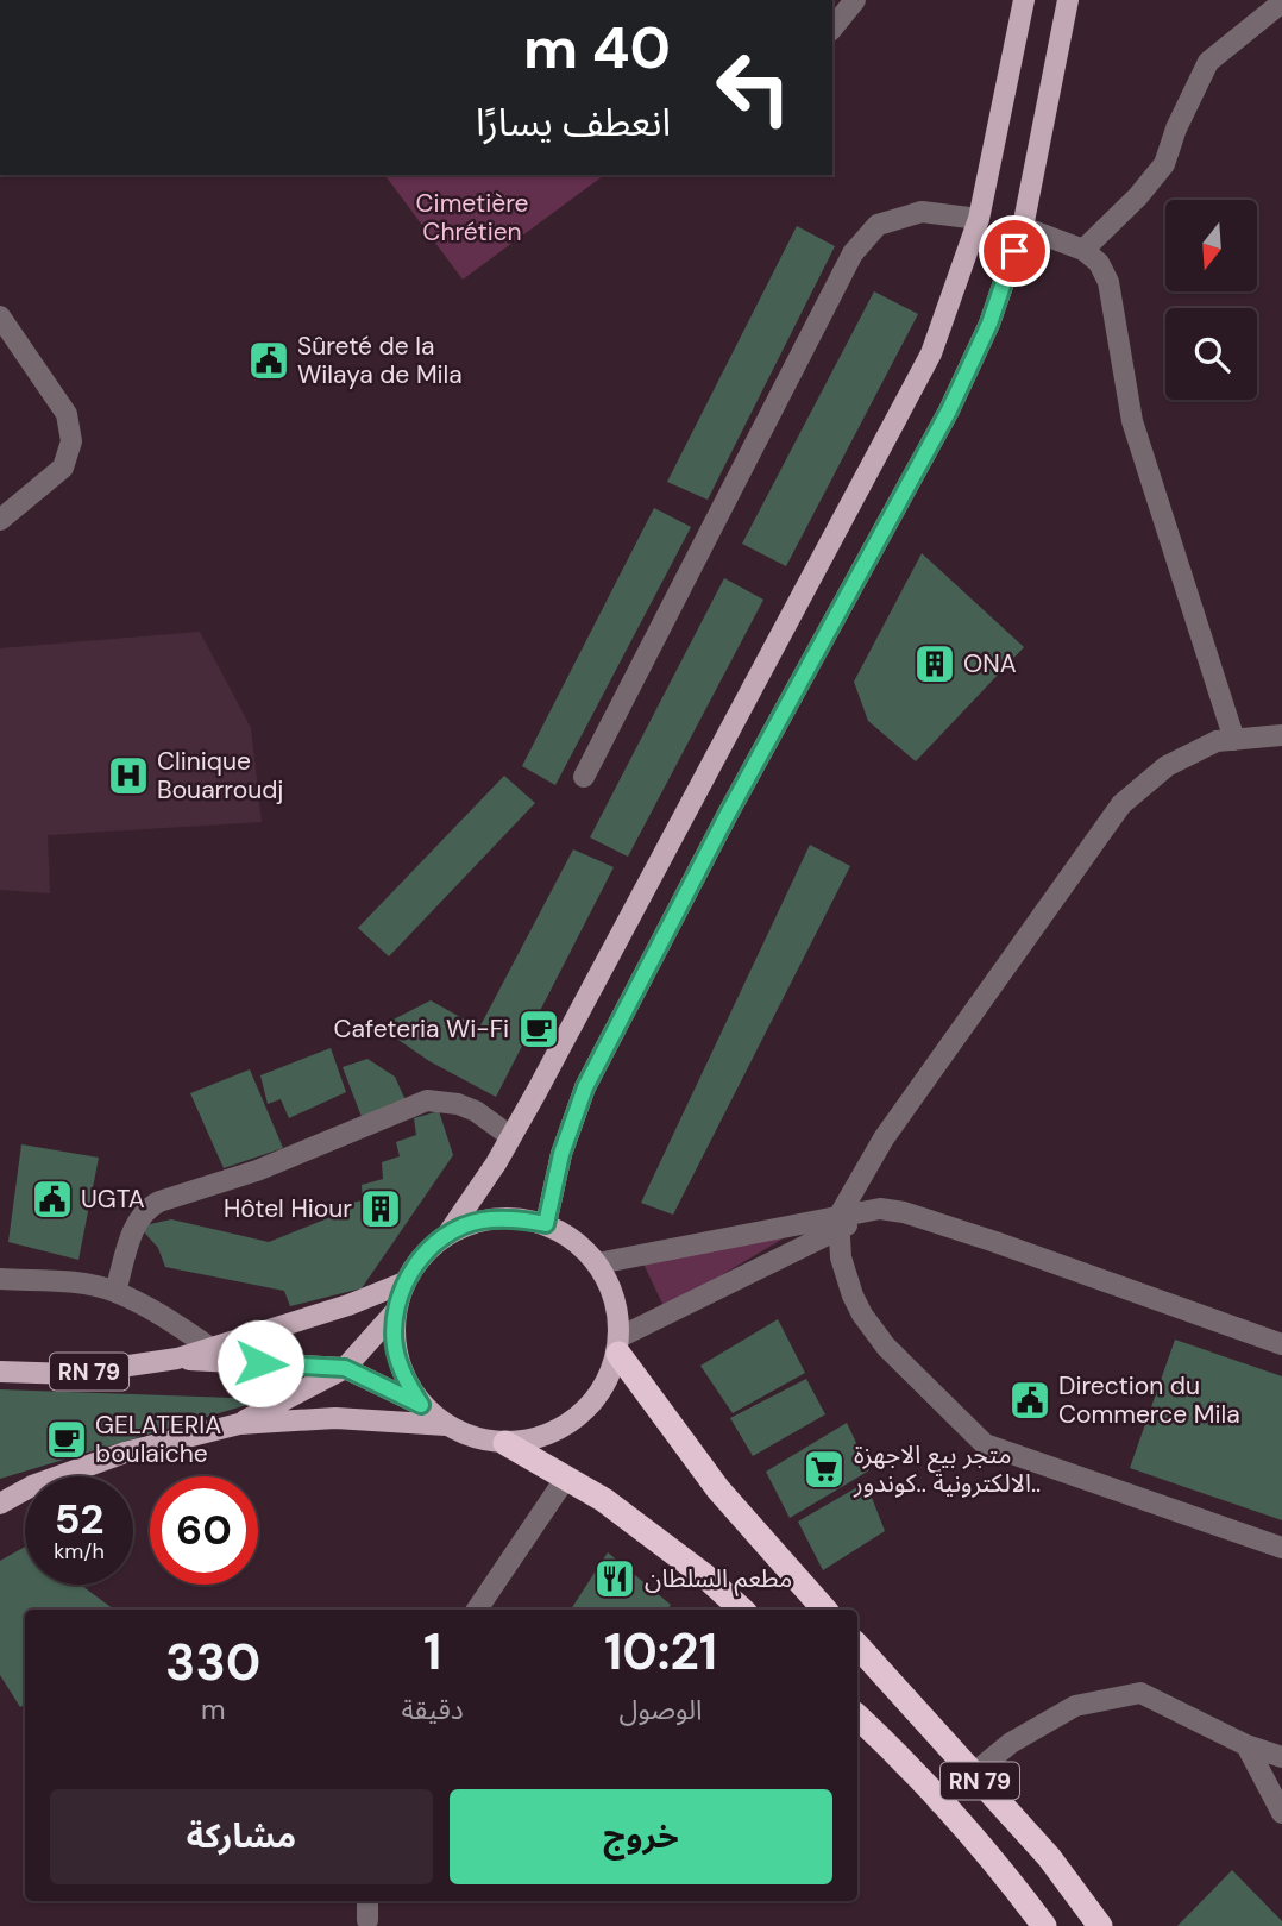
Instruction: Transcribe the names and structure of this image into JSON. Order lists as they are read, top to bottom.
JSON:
{
  "streets": {
    "highway": ["RN 79"]
  },
  "parks": ["Cimetière Chrétien"],
  "places": {
    "public building": ["Sûreté de la Wilaya de Mila", "UGTA", "Direction du Commerce Mila"],
    "building": ["ONA", "Hôtel Hiour"],
    "hospital": ["Clinique Bouarroudj"],
    "cafe": ["Cafeteria Wi-Fi", "GELATERIA boulaiche"],
    "supermarket": ["متجر بيع الاجهزة الالكترونية ..كوندور.."],
    "restaurant": ["مطعم السلطان"]
  },
  "north": "bottom",
  "page": {
    "turn": ["40 m", "انعطف يسارًا"],
    "speed": "52 km/h",
    "limit": "60",
    "eta": [
      "10:21",
      "الوصول",
      "1",
      "دقيقة",
      "330",
      "m"
    ],
    "buttons": ["خروج", "مشاركة"]
  }
}
